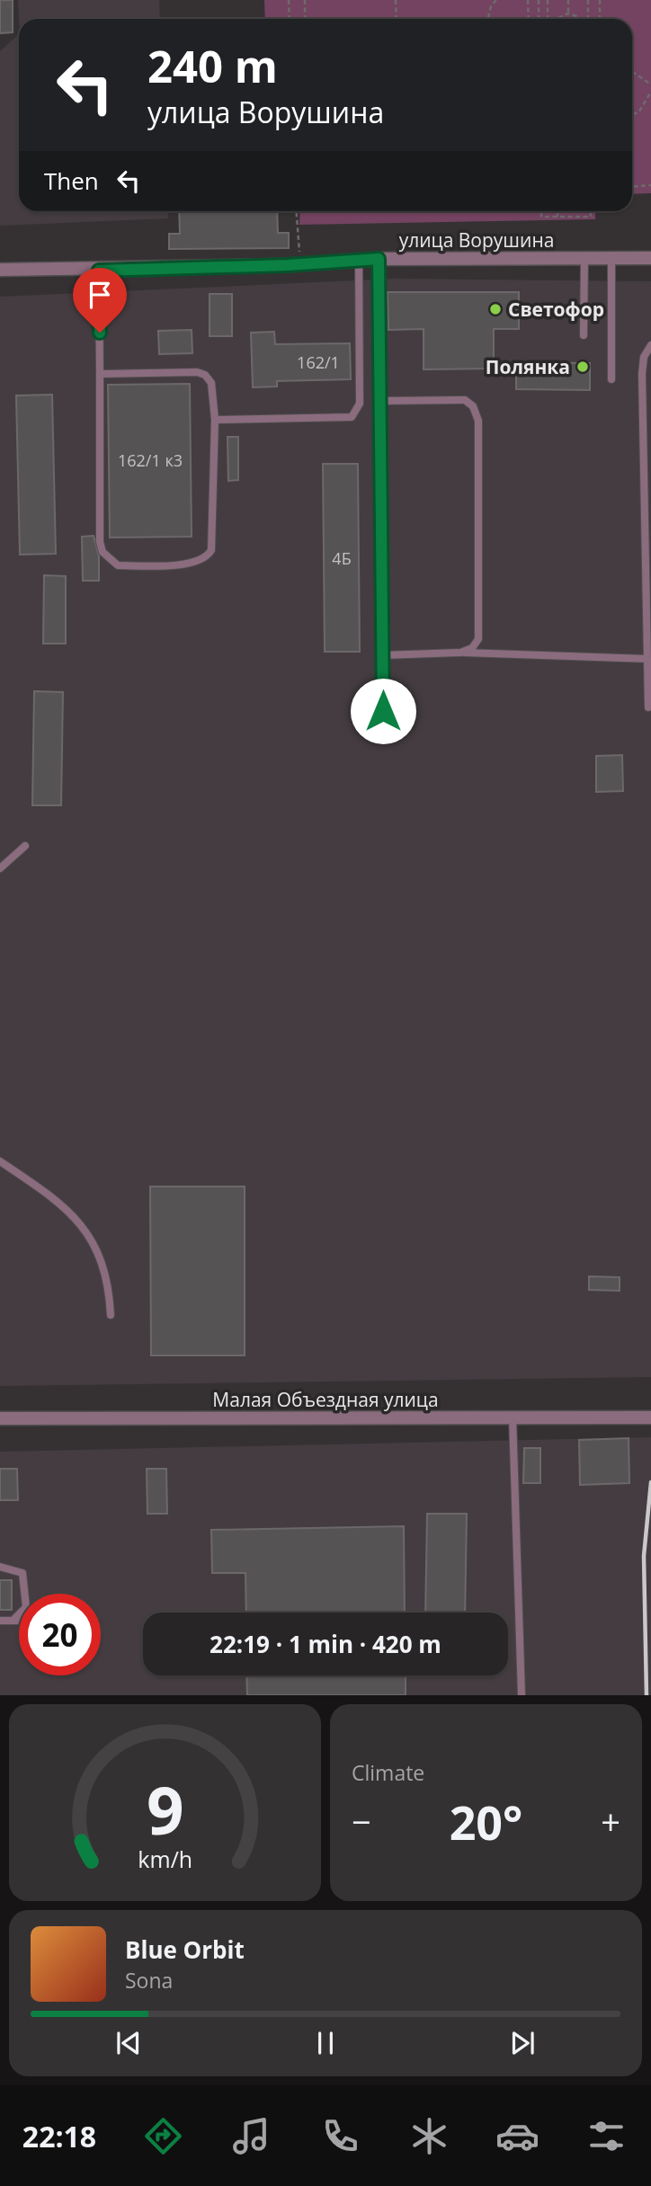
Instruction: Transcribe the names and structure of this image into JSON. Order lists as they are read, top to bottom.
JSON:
{
  "streets": {
    "street": ["улица Ворушина", "Малая Объездная улица"]
  },
  "places": ["Светофор", "Полянка"],
  "house_numbers": ["162/1", "162/1 к3", "4Б"],
  "page": {
    "turn": ["240 m", "улица Ворушина"],
    "then": "Then",
    "limit": "20",
    "trip": "22:19 · 1 min · 420 m",
    "tile": "Climate",
    "heat": ["−", "20°", "+"],
    "song": ["Blue Orbit", "Sona"],
    "tabs": "22:18",
    "gauge": ["9", "km/h"]
  }
}
